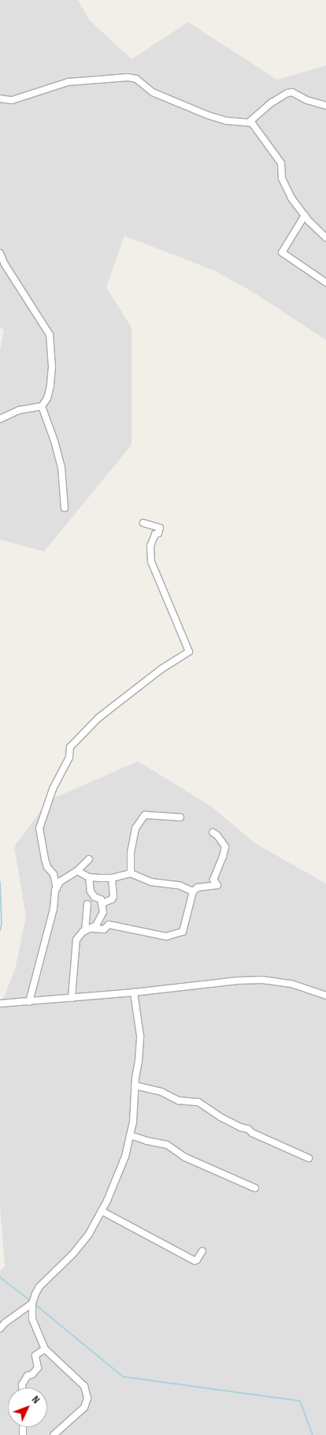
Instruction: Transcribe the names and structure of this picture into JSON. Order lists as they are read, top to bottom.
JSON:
{
  "north": "top right"
}
